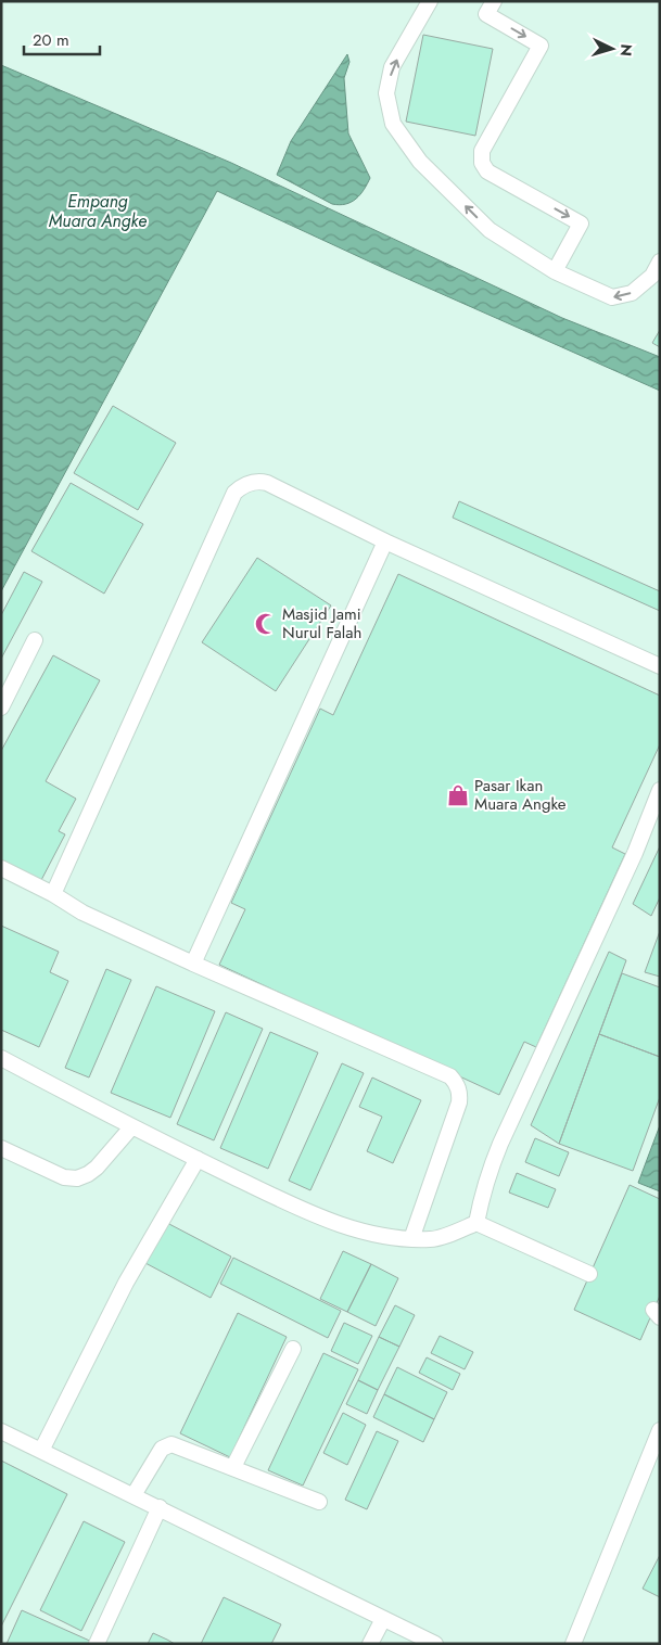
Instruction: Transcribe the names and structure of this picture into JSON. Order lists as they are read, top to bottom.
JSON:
{
  "water": ["Empang Muara Angke"],
  "places": {
    "mosque": ["Masjid Jami Nurul Falah"],
    "shop": ["Pasar Ikan Muara Angke"]
  },
  "scale_bar": "20 m",
  "north": "right"
}
